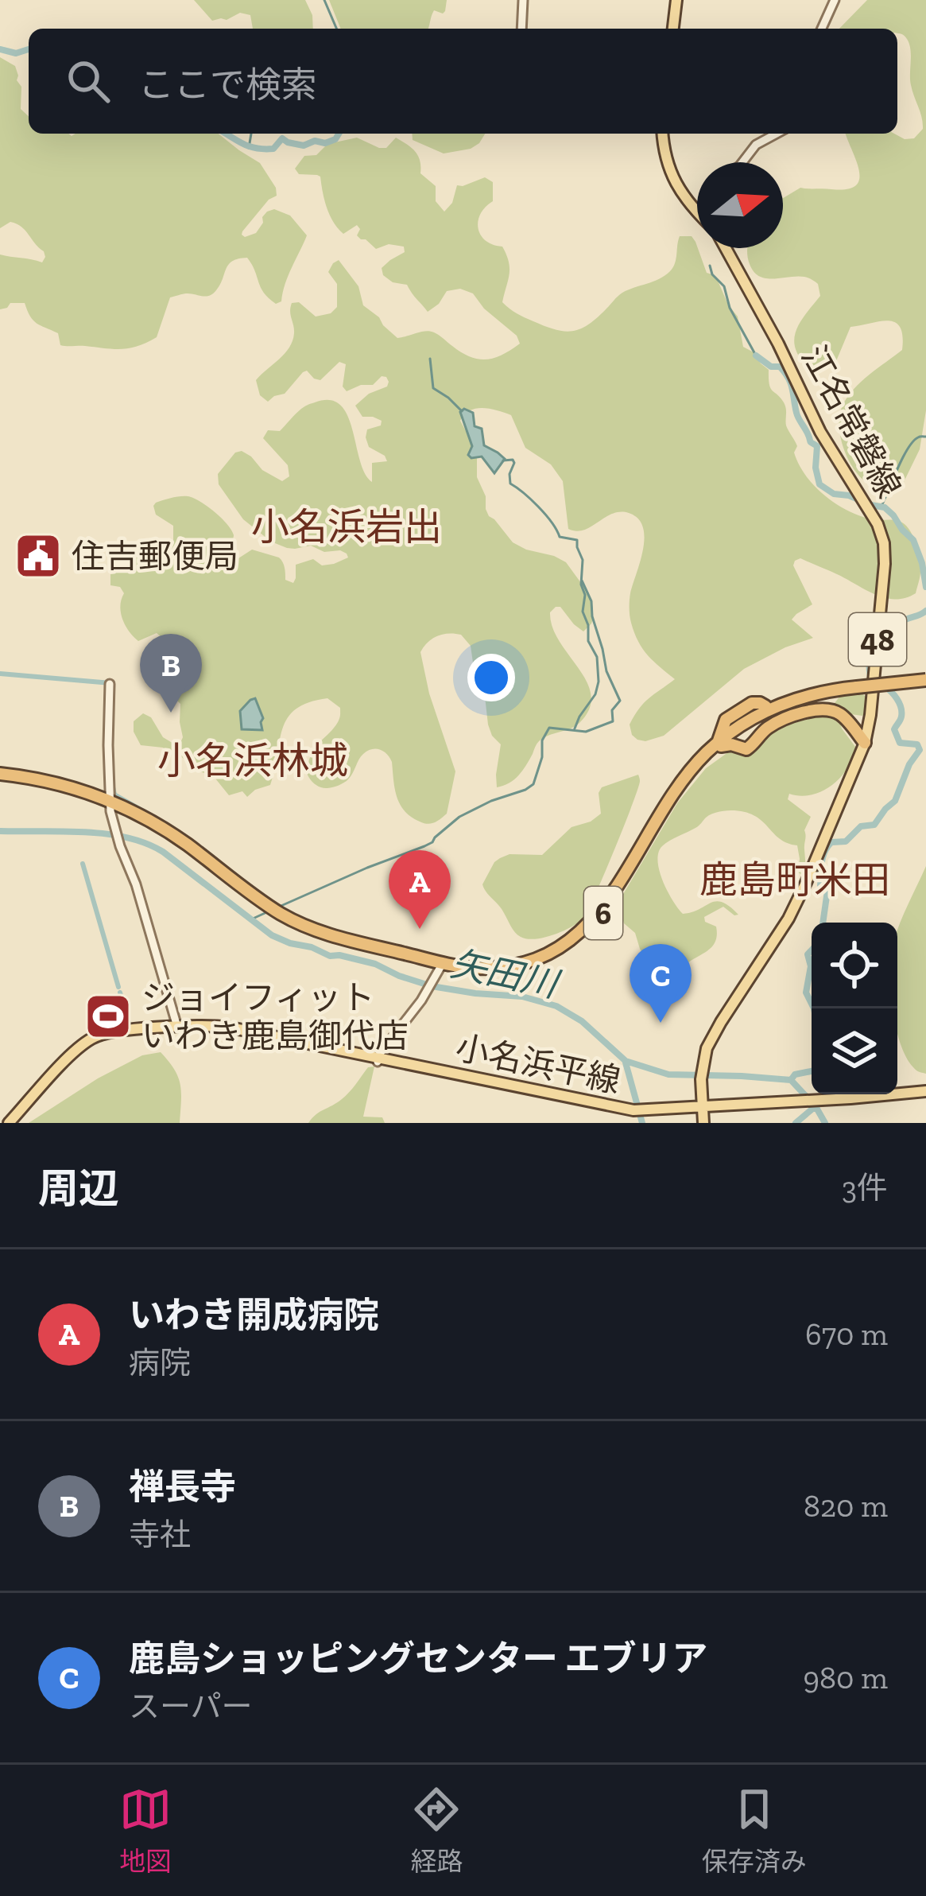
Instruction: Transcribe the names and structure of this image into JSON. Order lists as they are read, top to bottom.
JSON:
{
  "streets": {
    "highway": ["6"],
    "main road": ["江名常磐線", "48", "小名浜平線"]
  },
  "crossings": [
    ["江名常磐線", "小名浜平線"]
  ],
  "districts": ["小名浜岩出", "小名浜林城", "鹿島町米田"],
  "water": ["矢田川"],
  "places": {
    "public building": ["住吉郵便局"],
    "sports": ["ジョイフィット いわき鹿島御代店"]
  },
  "north": "right",
  "page": {
    "search": "ここで検索",
    "pins": ["B", "A", "C"],
    "heading": ["周辺", "3件"],
    "list": [
      {
        "mark": "A",
        "name": "いわき開成病院",
        "note": "病院",
        "value": "670 m"
      },
      {
        "mark": "B",
        "name": "禅長寺",
        "note": "寺社",
        "value": "820 m"
      },
      {
        "mark": "C",
        "name": "鹿島ショッピングセンター エブリア",
        "note": "スーパー",
        "value": "980 m"
      }
    ],
    "nav": ["地図", "経路", "保存済み"]
  }
}
